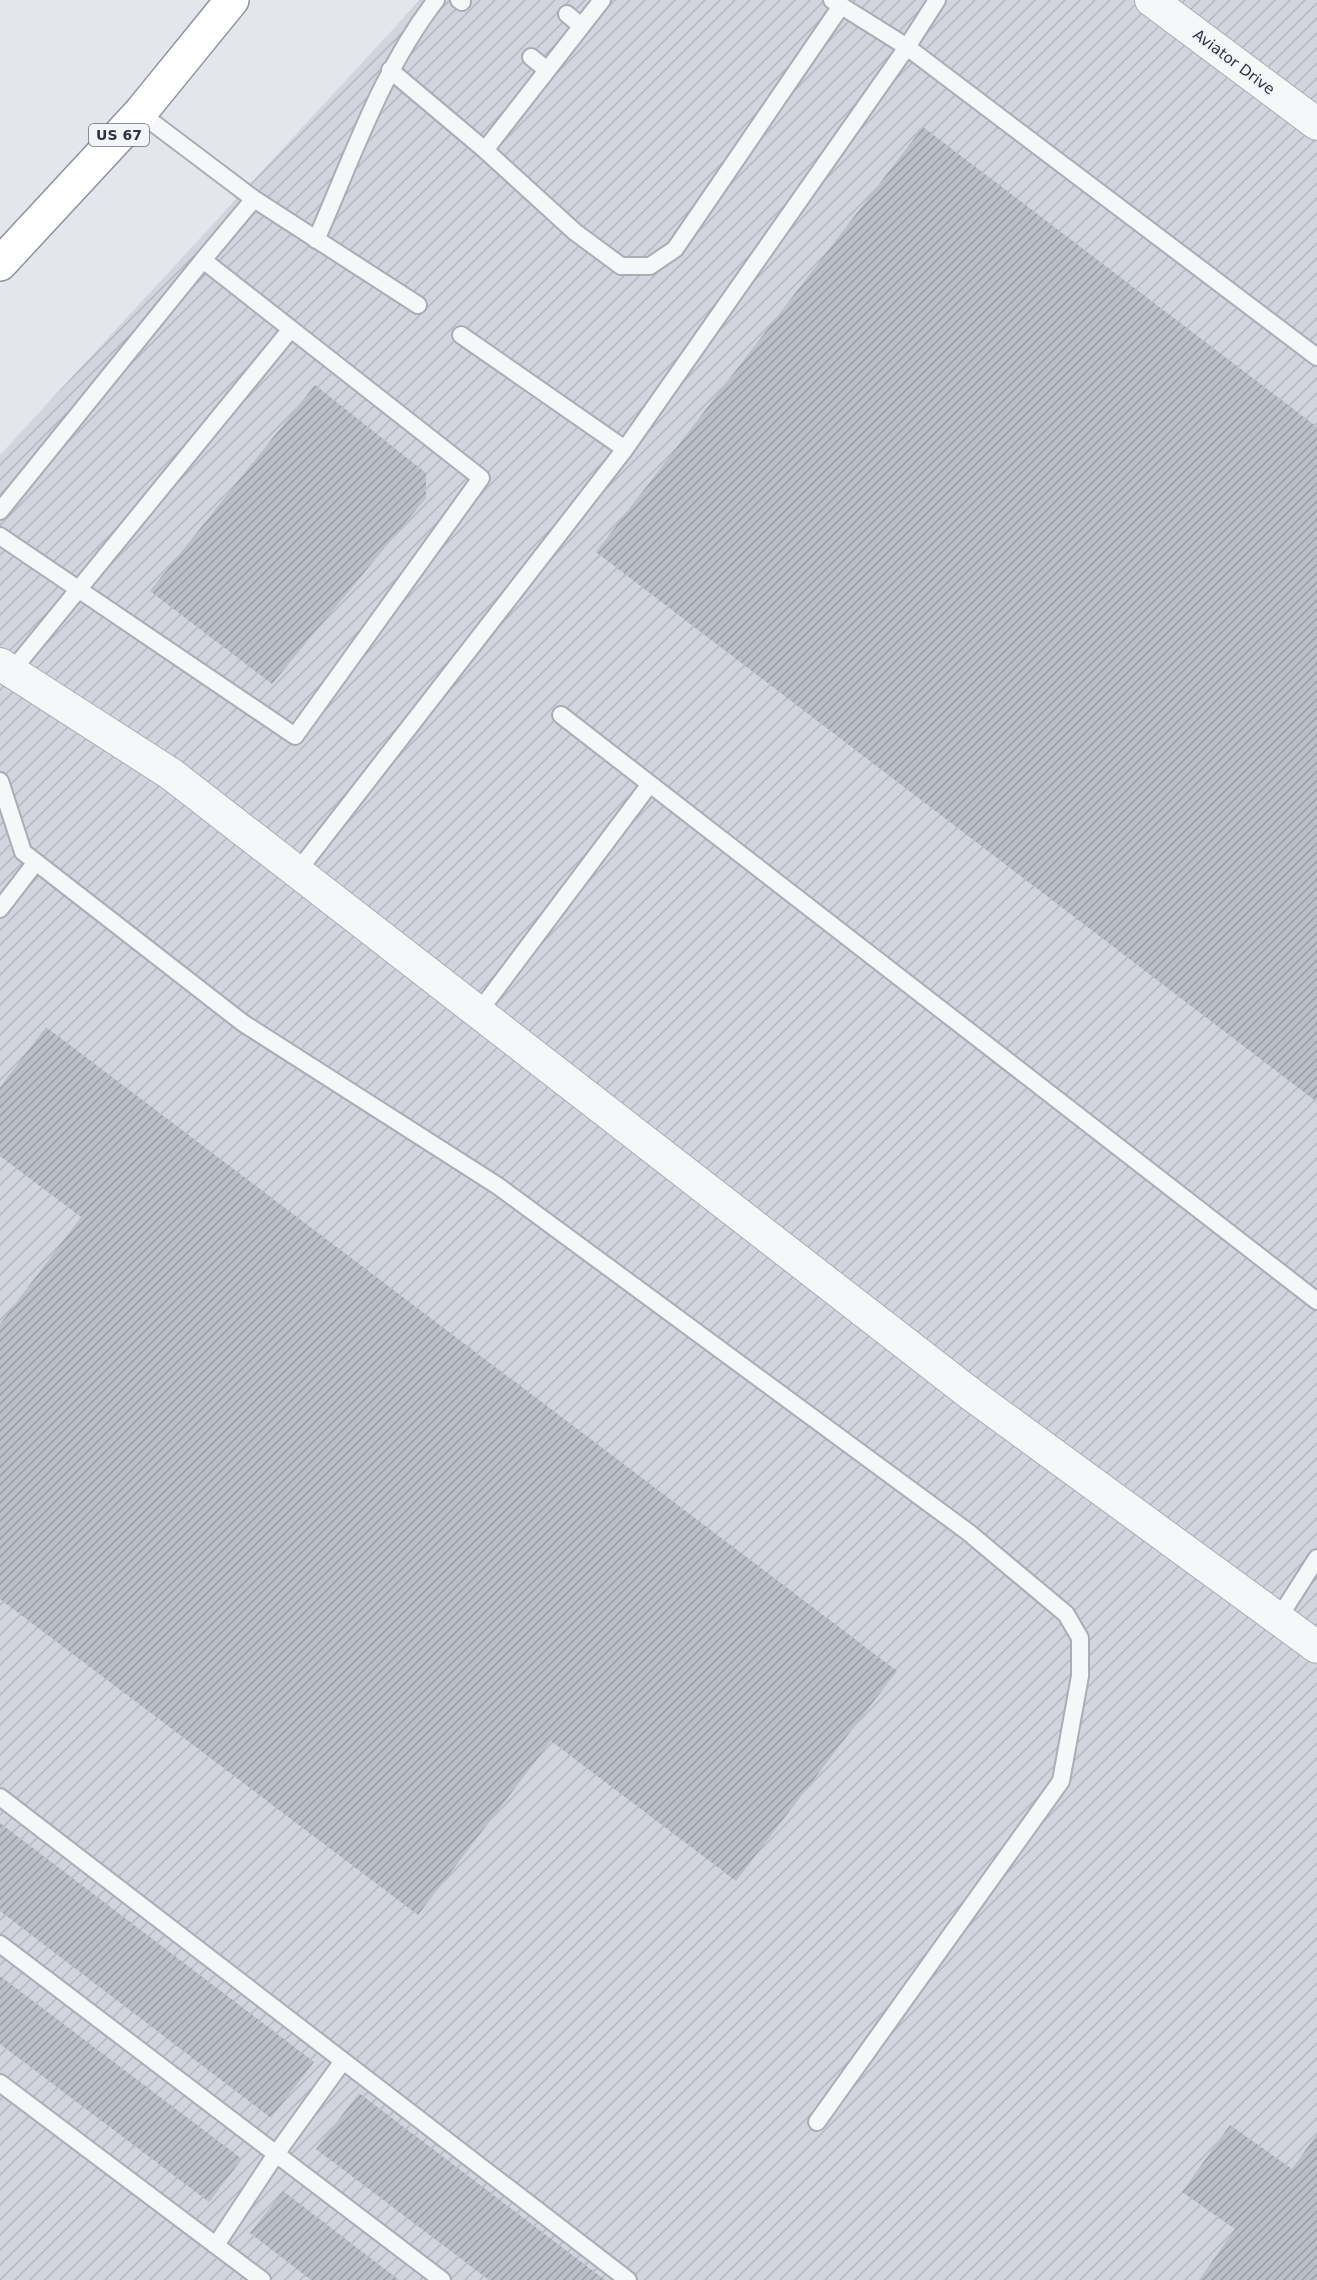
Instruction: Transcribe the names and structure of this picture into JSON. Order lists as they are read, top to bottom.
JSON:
{
  "streets": {
    "highway": ["US 67"],
    "street": ["Aviator Drive"]
  }
}
